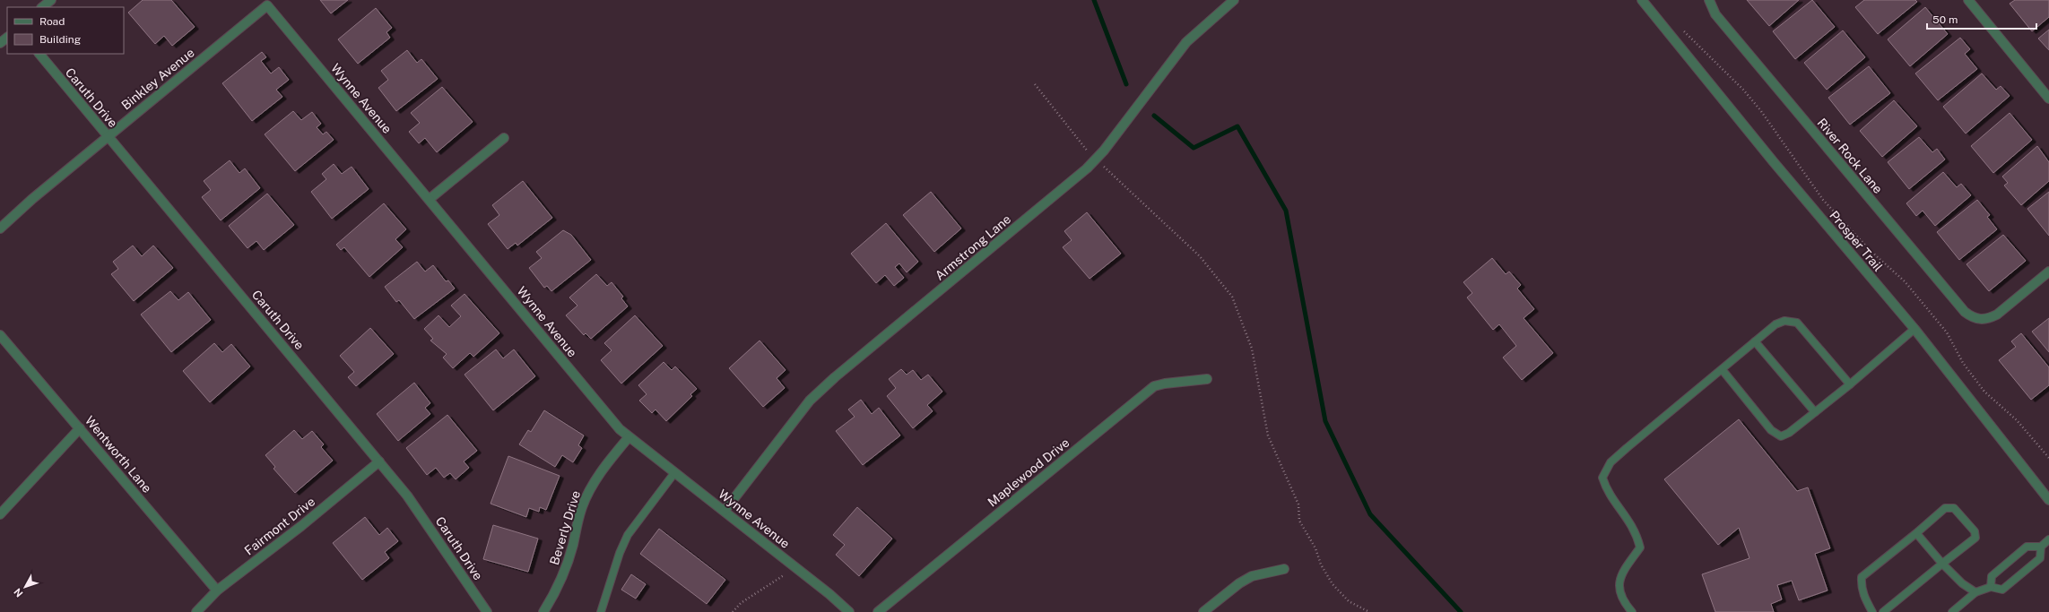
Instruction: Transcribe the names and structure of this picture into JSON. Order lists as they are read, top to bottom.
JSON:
{
  "streets": {
    "street": [
      "Binkley Avenue",
      "Caruth Drive",
      "Wynne Avenue",
      "River Rock Lane",
      "Prosper Trail",
      "Armstrong Lane",
      "Wentworth Lane",
      "Maplewood Drive",
      "Fairmont Drive",
      "Beverly Drive"
    ]
  },
  "crossings": [
    ["Binkley Avenue", "Caruth Drive"],
    ["Binkley Avenue", "Wynne Avenue"],
    ["Caruth Drive", "Fairmont Drive"],
    ["Wynne Avenue", "Armstrong Lane"],
    ["Wynne Avenue", "Beverly Drive"],
    ["Wentworth Lane", "Fairmont Drive"]
  ],
  "legend": ["Road", "Building"],
  "scale_bar": "50 m",
  "north": "bottom left"
}
